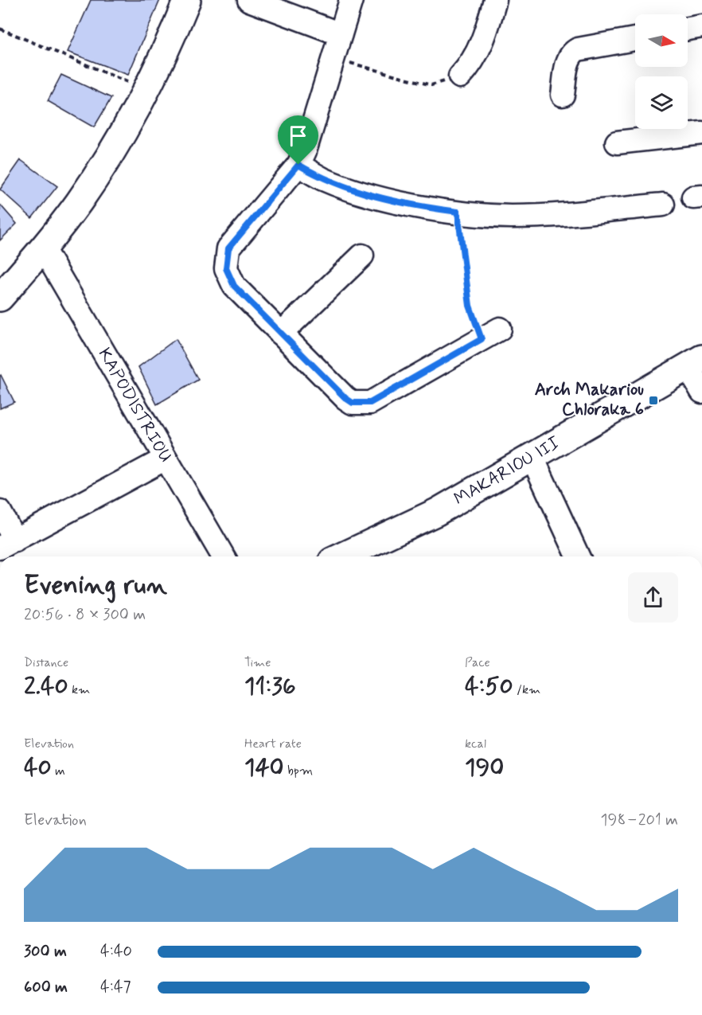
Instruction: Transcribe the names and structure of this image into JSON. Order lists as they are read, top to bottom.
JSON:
{
  "streets": {
    "main road": ["MAKARIOU III"],
    "street": ["KAPODISTRIOU"]
  },
  "places": {
    "transit": ["Arch Makariou Chloraka 6"]
  },
  "north": "right",
  "page": {
    "heading": ["Evening run", "20:56 · 8 × 300 m"],
    "stats": [
      ["Distance", "2.40 km"],
      ["Time", "11:36"],
      ["Pace", "4:50 /km"],
      ["Elevation", "40 m"],
      ["Heart rate", "140 bpm"],
      ["kcal", "190"]
    ],
    "chart": ["Elevation", "198–201 m"],
    "list": [
      {
        "name": "300 m",
        "note": "4:40"
      },
      {
        "name": "600 m",
        "note": "4:47"
      }
    ]
  }
}
